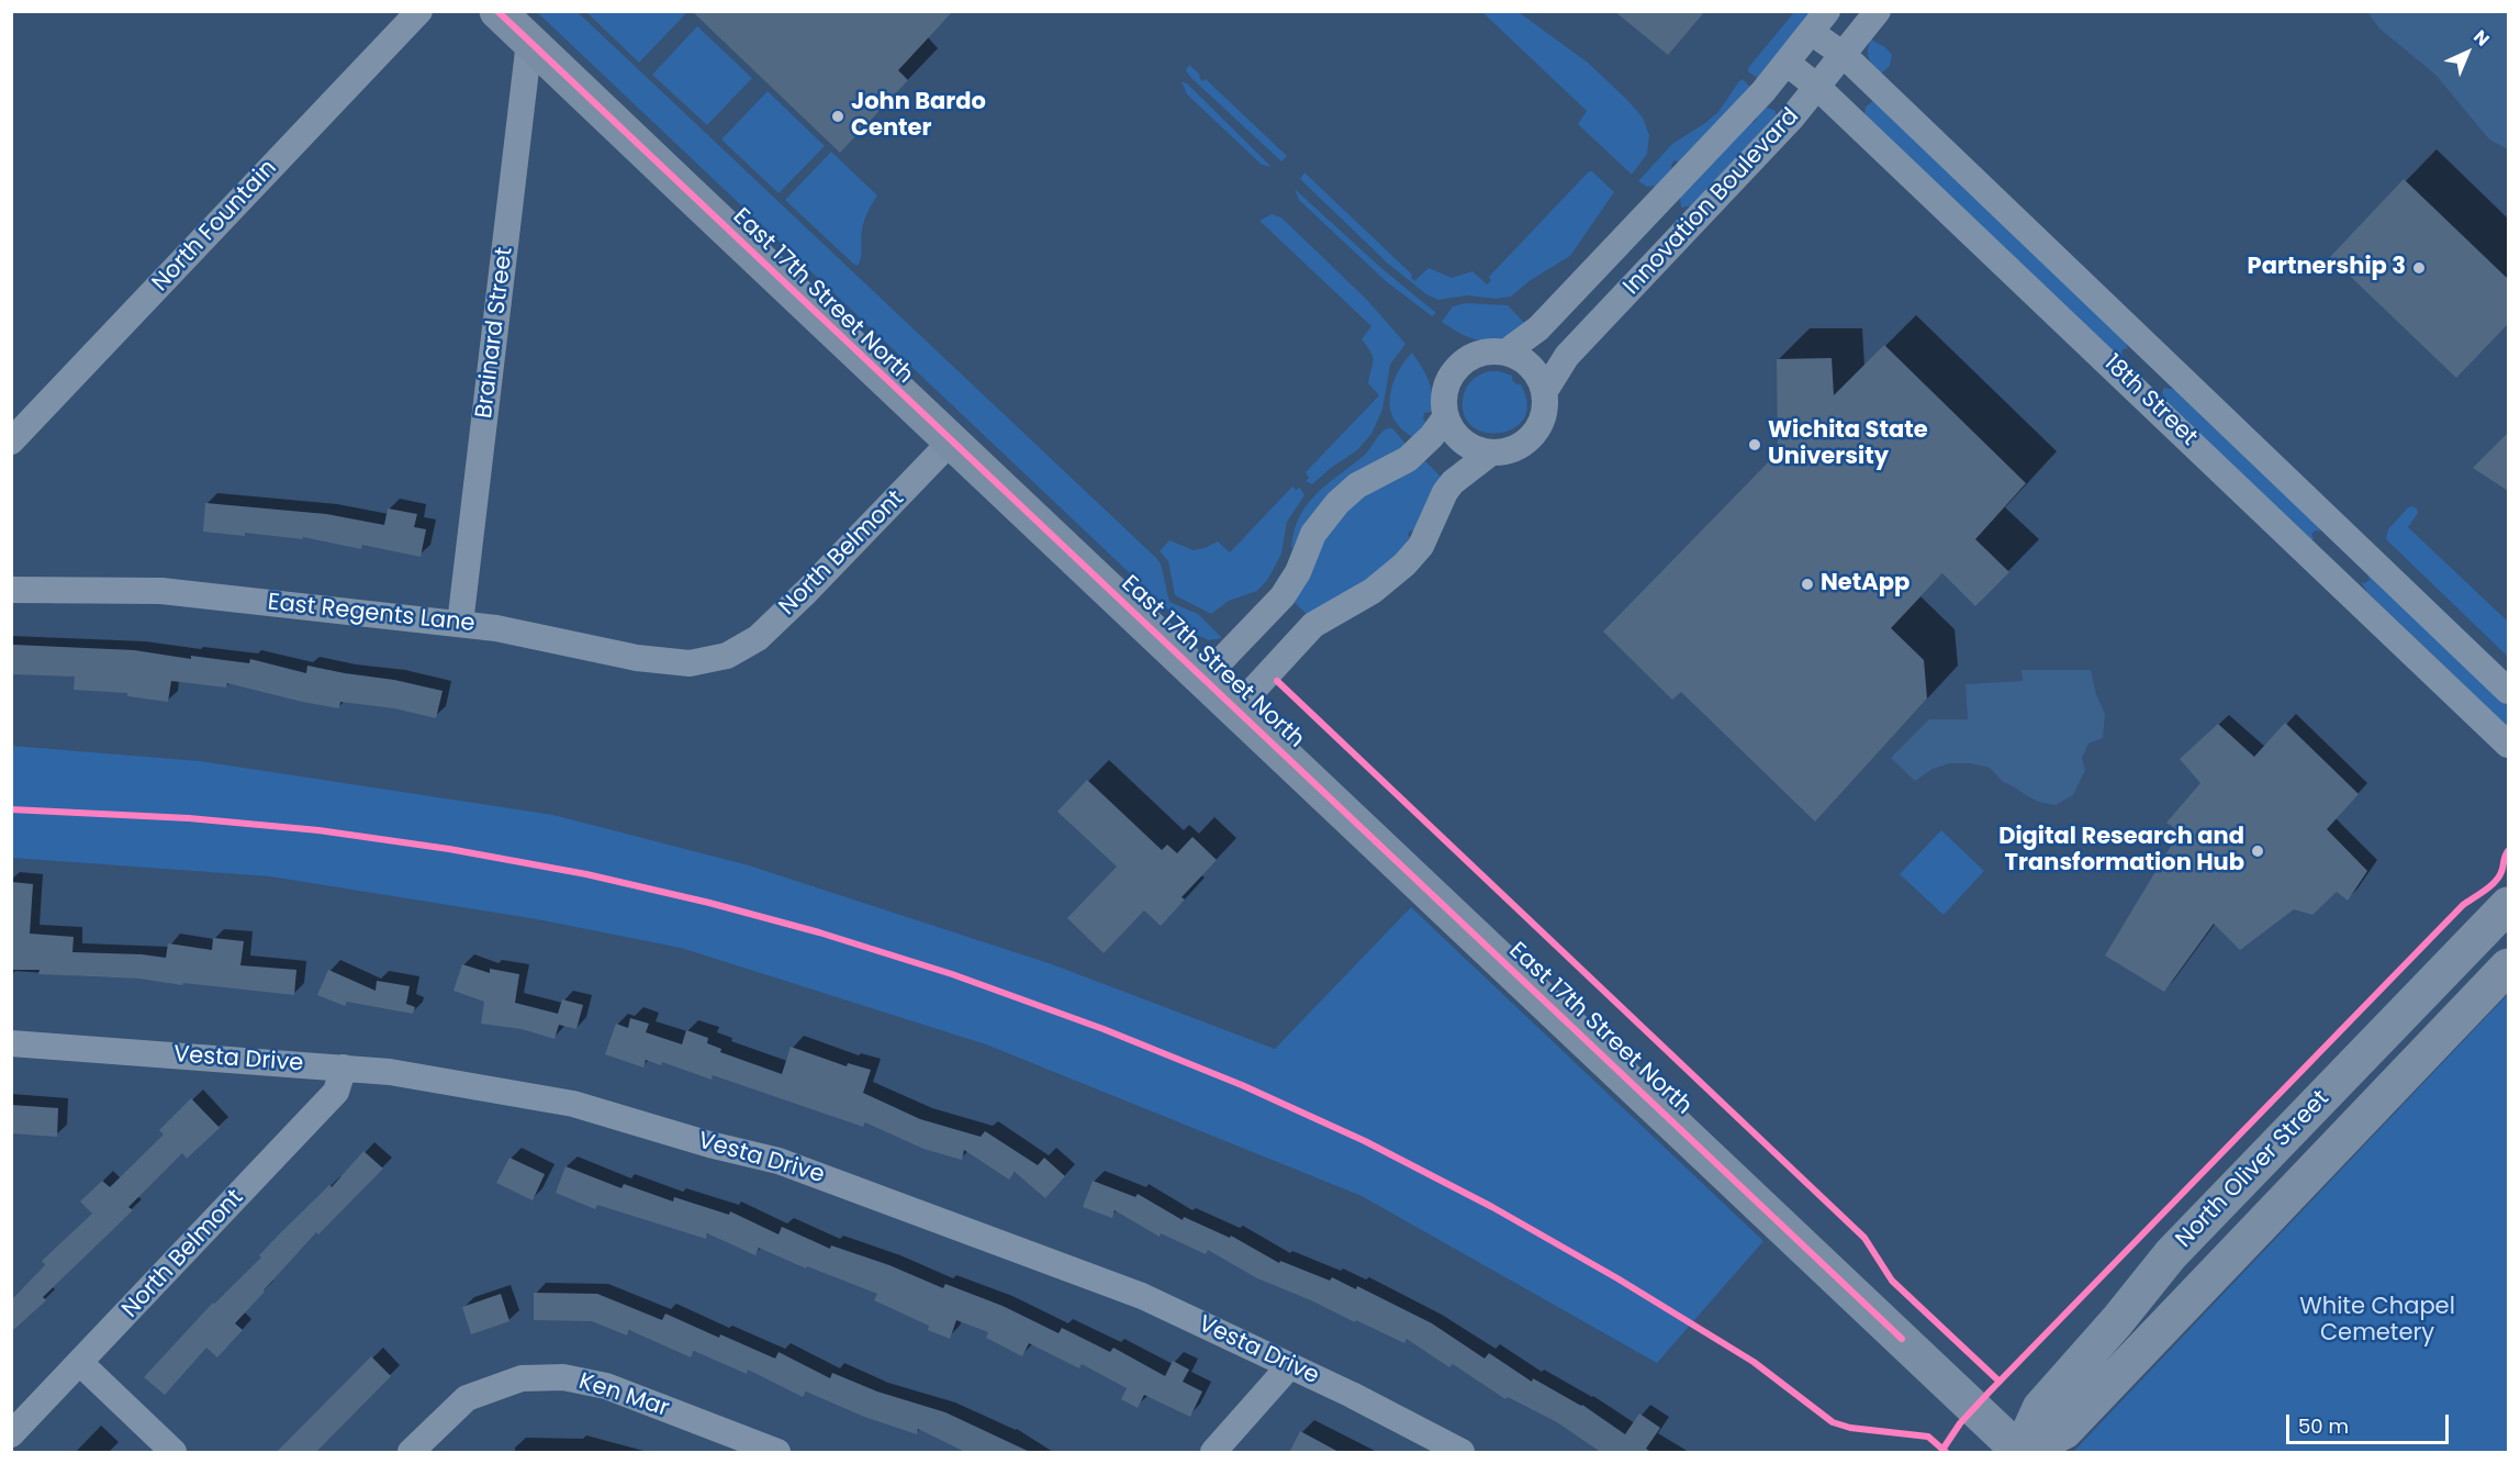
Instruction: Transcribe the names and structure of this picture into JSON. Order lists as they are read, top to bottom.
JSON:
{
  "streets": {
    "street": [
      "Innovation Boulevard",
      "North Fountain",
      "East 17th Street North",
      "Brainard Street",
      "18th Street",
      "North Belmont",
      "East Regents Lane",
      "Vesta Drive",
      "North Oliver Street",
      "Ken Mar"
    ]
  },
  "crossings": [
    ["Innovation Boulevard", "East 17th Street North"],
    ["Innovation Boulevard", "18th Street"],
    ["East 17th Street North", "Brainard Street"],
    ["East 17th Street North", "North Belmont"],
    ["East 17th Street North", "North Oliver Street"],
    ["Brainard Street", "East Regents Lane"],
    ["North Belmont", "East Regents Lane"],
    ["North Belmont", "Vesta Drive"]
  ],
  "parks": ["White Chapel Cemetery"],
  "places": [
    "John Bardo Center",
    "Partnership 3",
    "Wichita State University",
    "NetApp",
    "Digital Research and Transformation Hub"
  ],
  "scale_bar": "50 m",
  "north": "top right"
}
